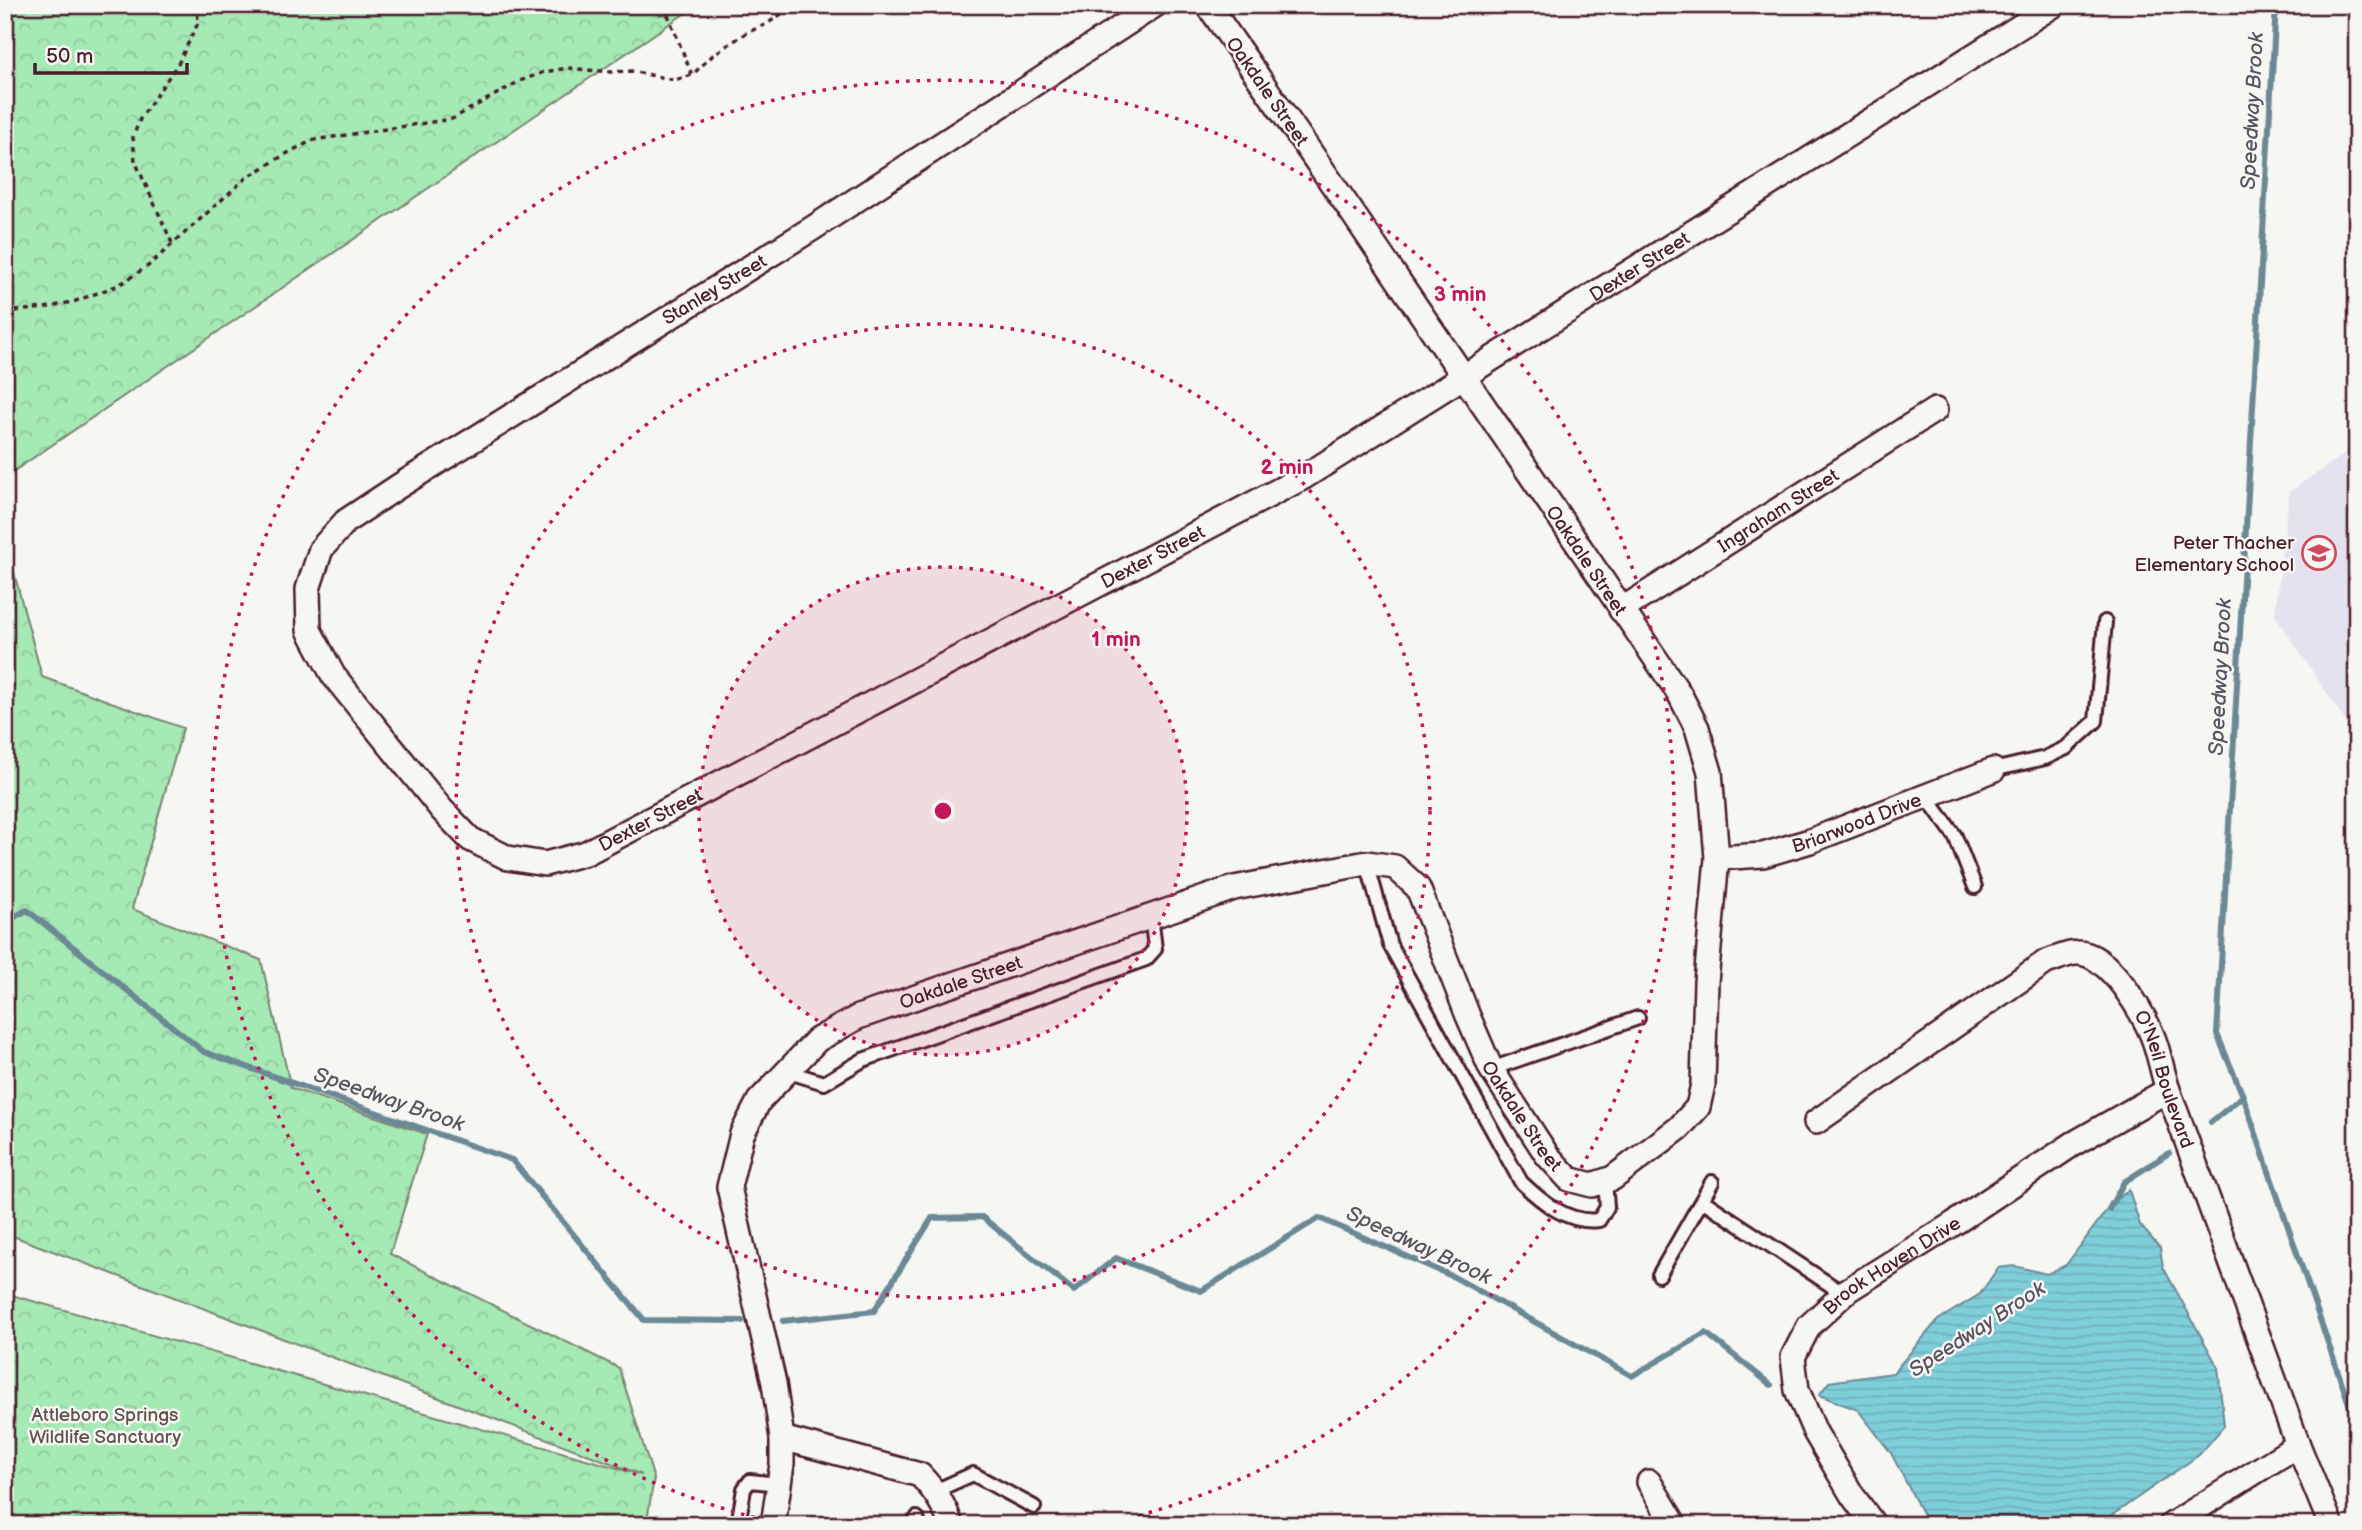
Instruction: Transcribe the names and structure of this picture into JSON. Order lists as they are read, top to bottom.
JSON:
{
  "streets": {
    "street": [
      "Oakdale Street",
      "Dexter Street",
      "Stanley Street",
      "Ingraham Street",
      "Briarwood Drive",
      "O'Neil Boulevard",
      "Brook Haven Drive"
    ]
  },
  "crossings": [
    ["Oakdale Street", "Dexter Street"],
    ["Oakdale Street", "Ingraham Street"],
    ["Oakdale Street", "Briarwood Drive"],
    ["Dexter Street", "Stanley Street"],
    ["O'Neil Boulevard", "Brook Haven Drive"]
  ],
  "water": ["Speedway Brook"],
  "parks": ["Attleboro Springs Wildlife Sanctuary"],
  "places": {
    "school or university": ["Peter Thacher Elementary School"]
  },
  "scale_bar": "50 m",
  "rings": ["3 min", "2 min", "1 min"]
}
